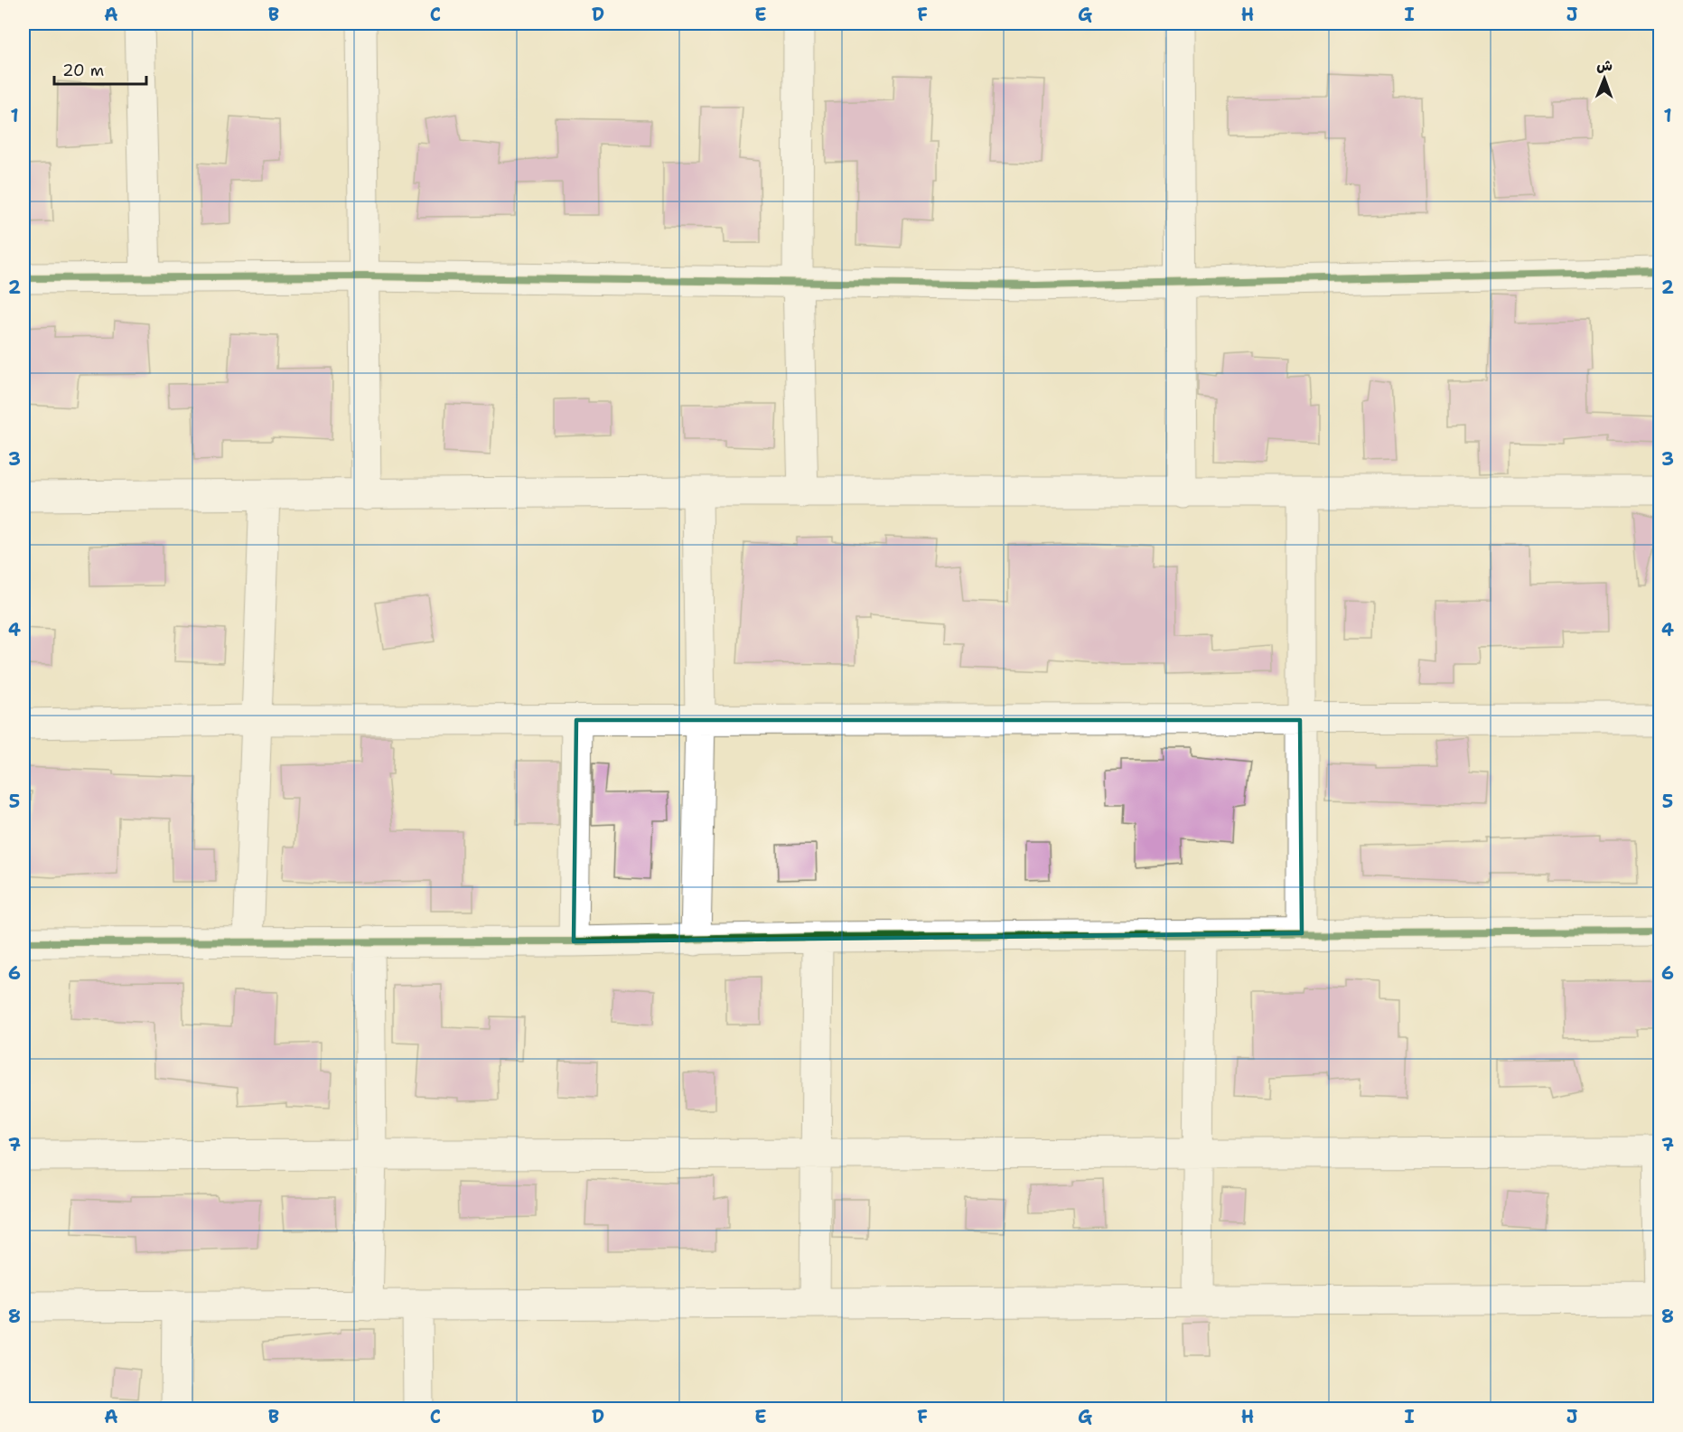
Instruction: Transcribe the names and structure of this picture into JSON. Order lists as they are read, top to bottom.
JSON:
{
  "scale_bar": "20 m",
  "north": "top",
  "grid": {
    "columns": [
      "A",
      "B",
      "C",
      "D",
      "E",
      "F",
      "G",
      "H",
      "I",
      "J"
    ],
    "rows": [
      "1",
      "2",
      "3",
      "4",
      "5",
      "6",
      "7",
      "8"
    ]
  }
}
